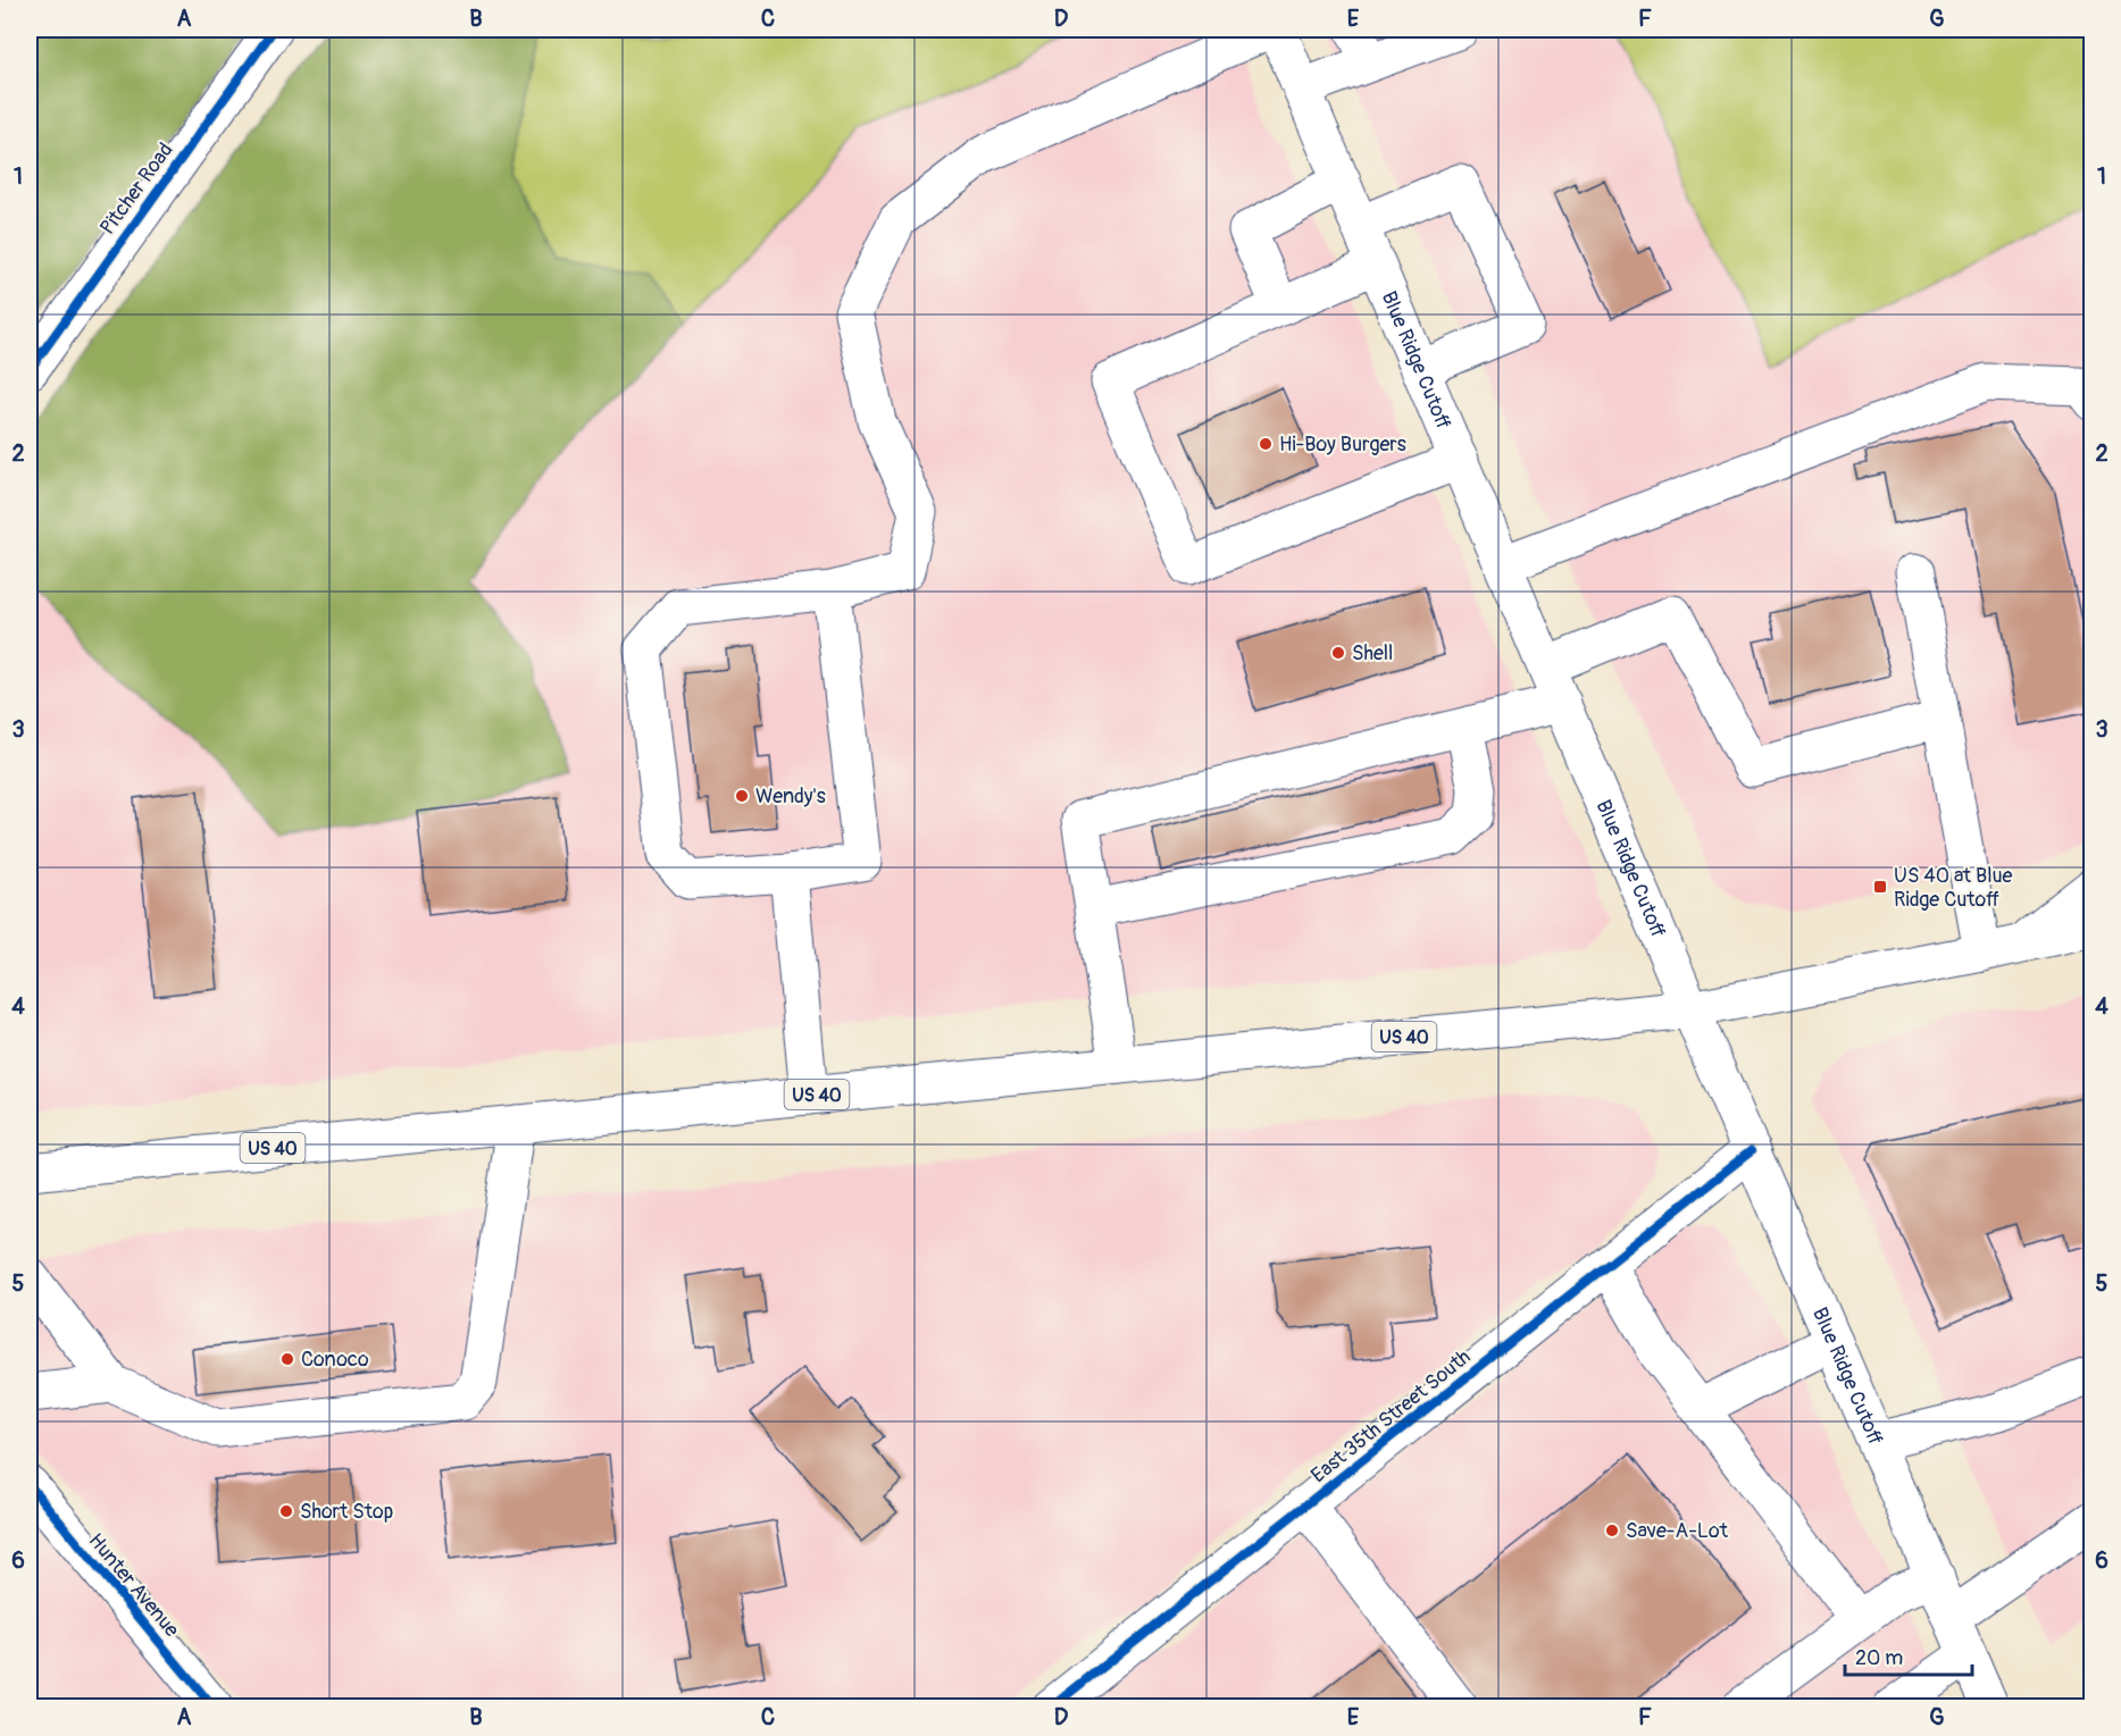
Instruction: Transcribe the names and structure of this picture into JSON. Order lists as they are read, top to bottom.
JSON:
{
  "streets": {
    "main road": [
      "Pitcher Road",
      "Blue Ridge Cutoff",
      "US 40",
      "East 35th Street South",
      "Hunter Avenue"
    ]
  },
  "crossings": [
    ["Blue Ridge Cutoff", "US 40"],
    ["Blue Ridge Cutoff", "East 35th Street South"]
  ],
  "places": {
    "other": [
      "Hi-Boy Burgers",
      "Shell",
      "Wendy's",
      "Conoco",
      "Short Stop",
      "Save-A-Lot"
    ],
    "transit": ["US 40 at Blue Ridge Cutoff"]
  },
  "scale_bar": "20 m",
  "grid": {
    "columns": [
      "A",
      "B",
      "C",
      "D",
      "E",
      "F",
      "G"
    ],
    "rows": [
      "1",
      "2",
      "3",
      "4",
      "5",
      "6"
    ]
  }
}
